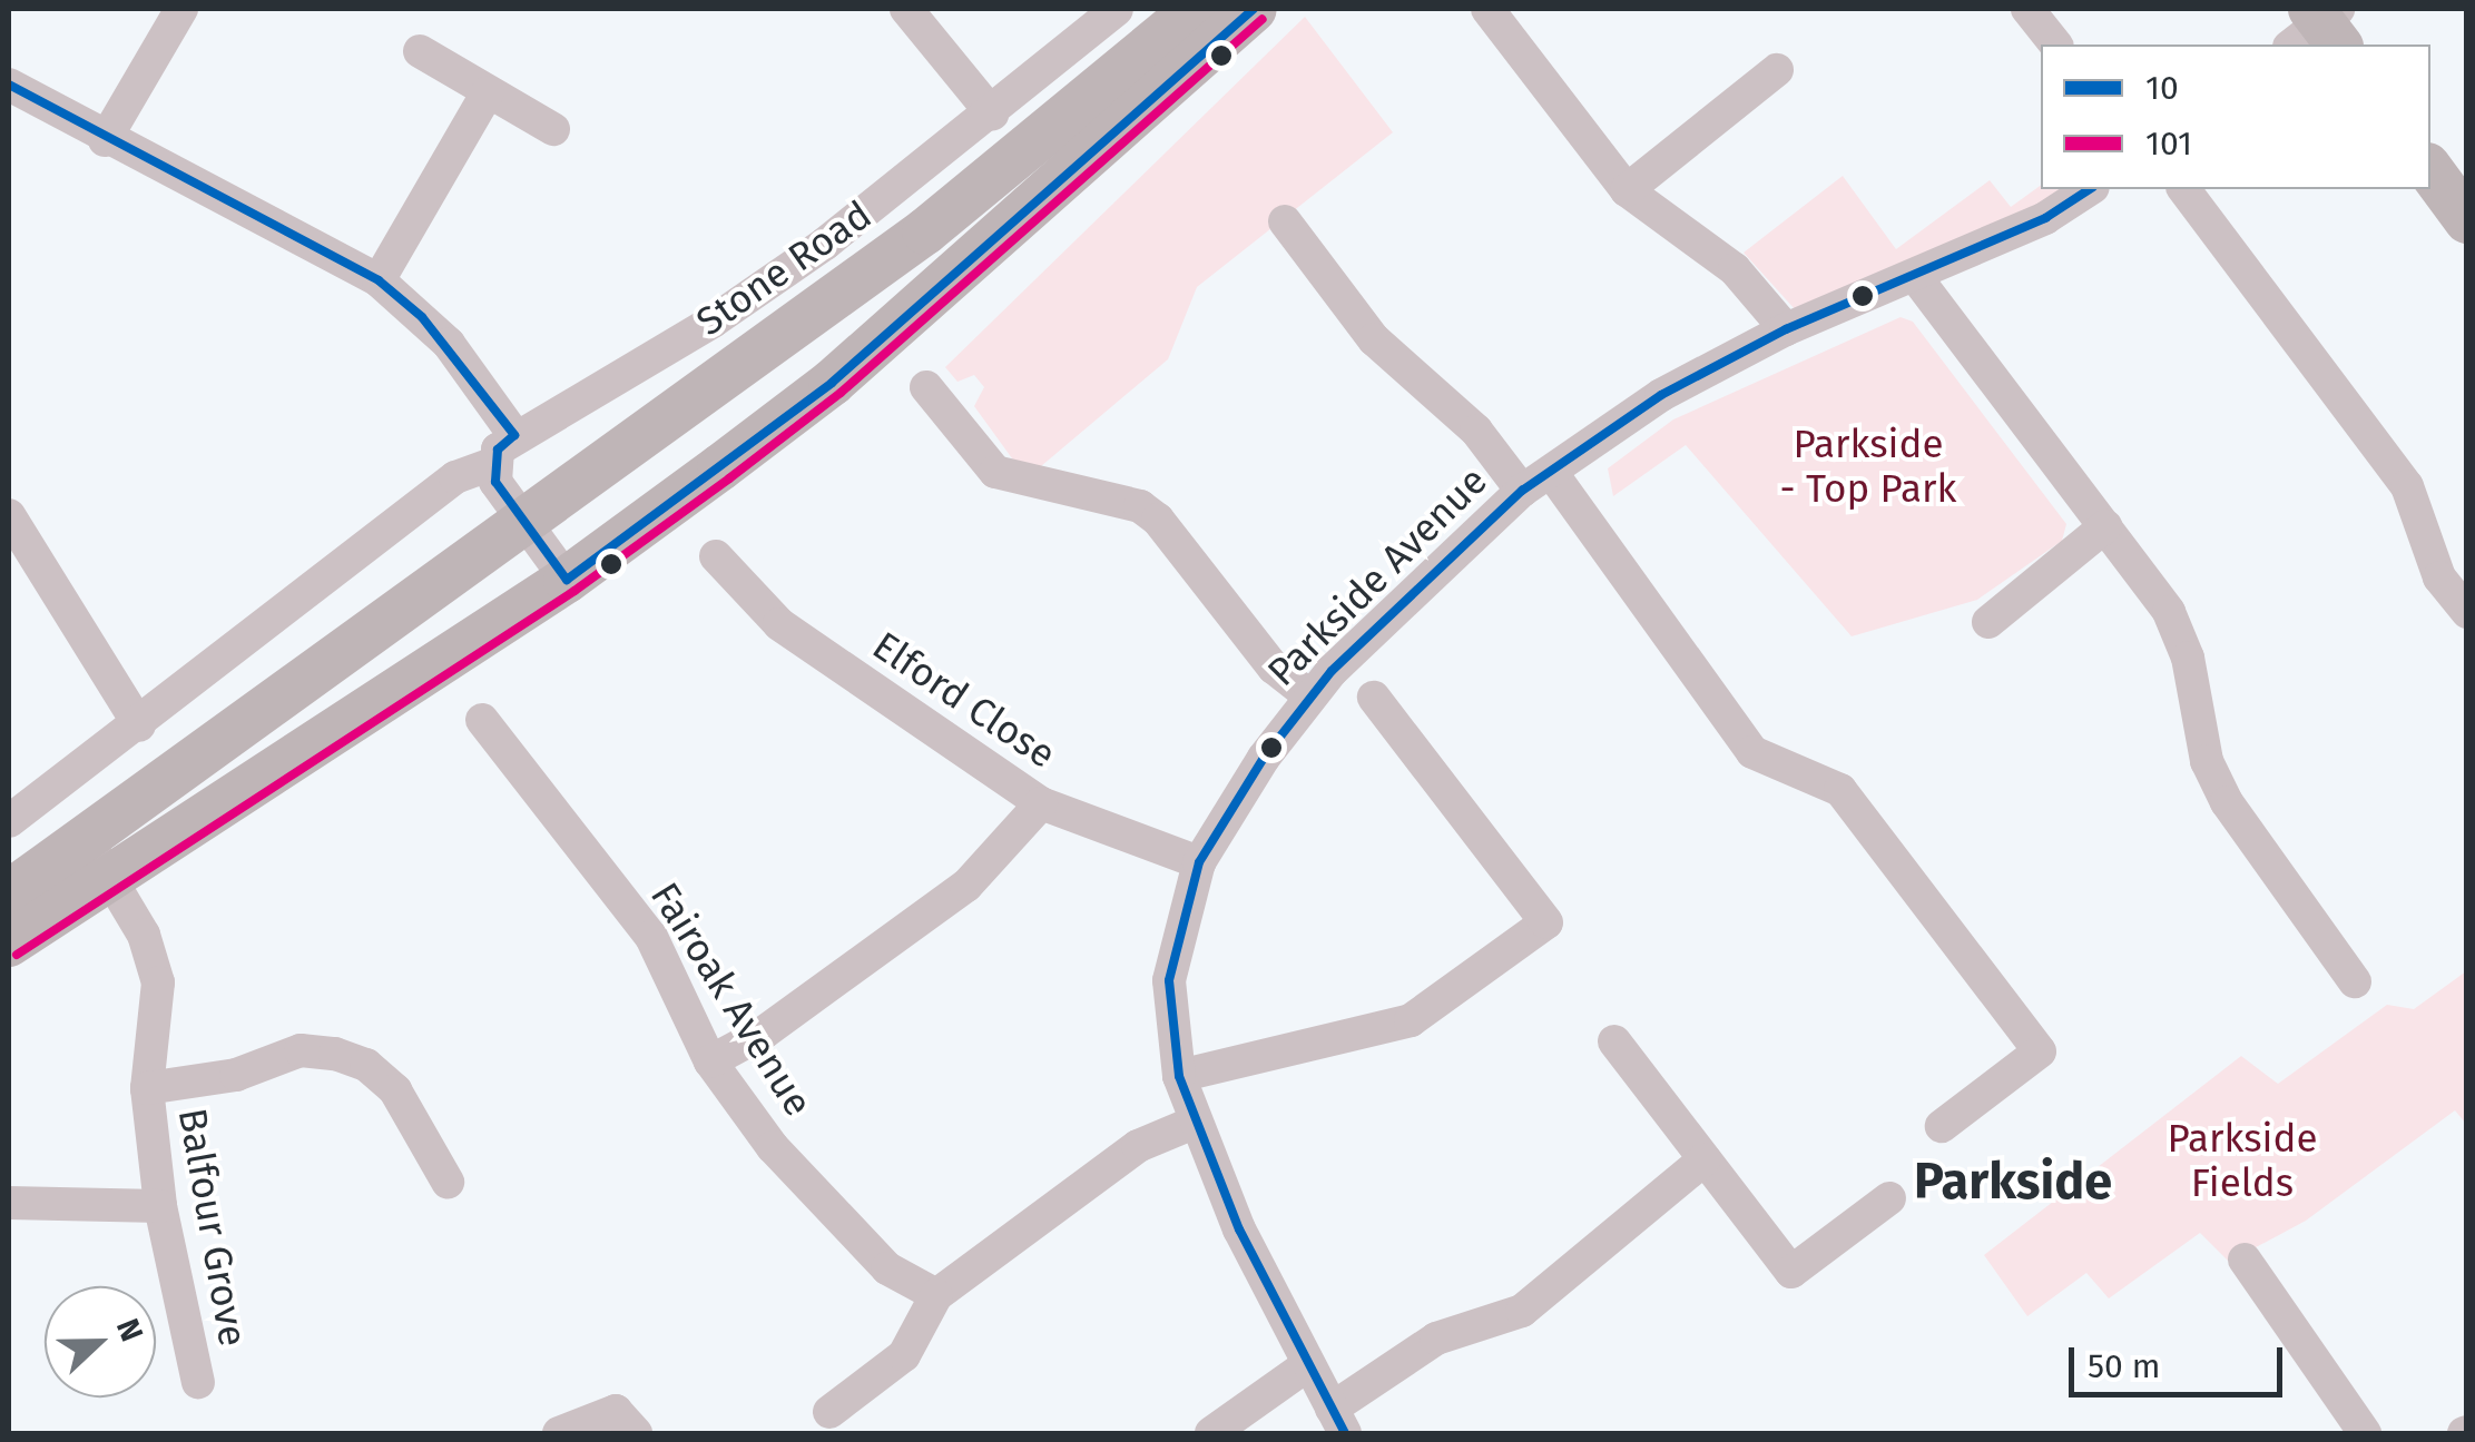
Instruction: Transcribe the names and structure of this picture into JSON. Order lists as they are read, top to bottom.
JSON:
{
  "streets": {
    "highway": ["Stone Road"],
    "street": [
      "Parkside Avenue",
      "Elford Close",
      "Fairoak Avenue",
      "Balfour Grove"
    ]
  },
  "crossings": [
    ["Stone Road", "Balfour Grove"],
    ["Parkside Avenue", "Elford Close"]
  ],
  "districts": ["Parkside"],
  "parks": ["Parkside - Top Park", "Parkside Fields"],
  "lines": ["transit line 10", "transit line 101"],
  "legend": ["10", "101"],
  "scale_bar": "50 m",
  "north": "right"
}
